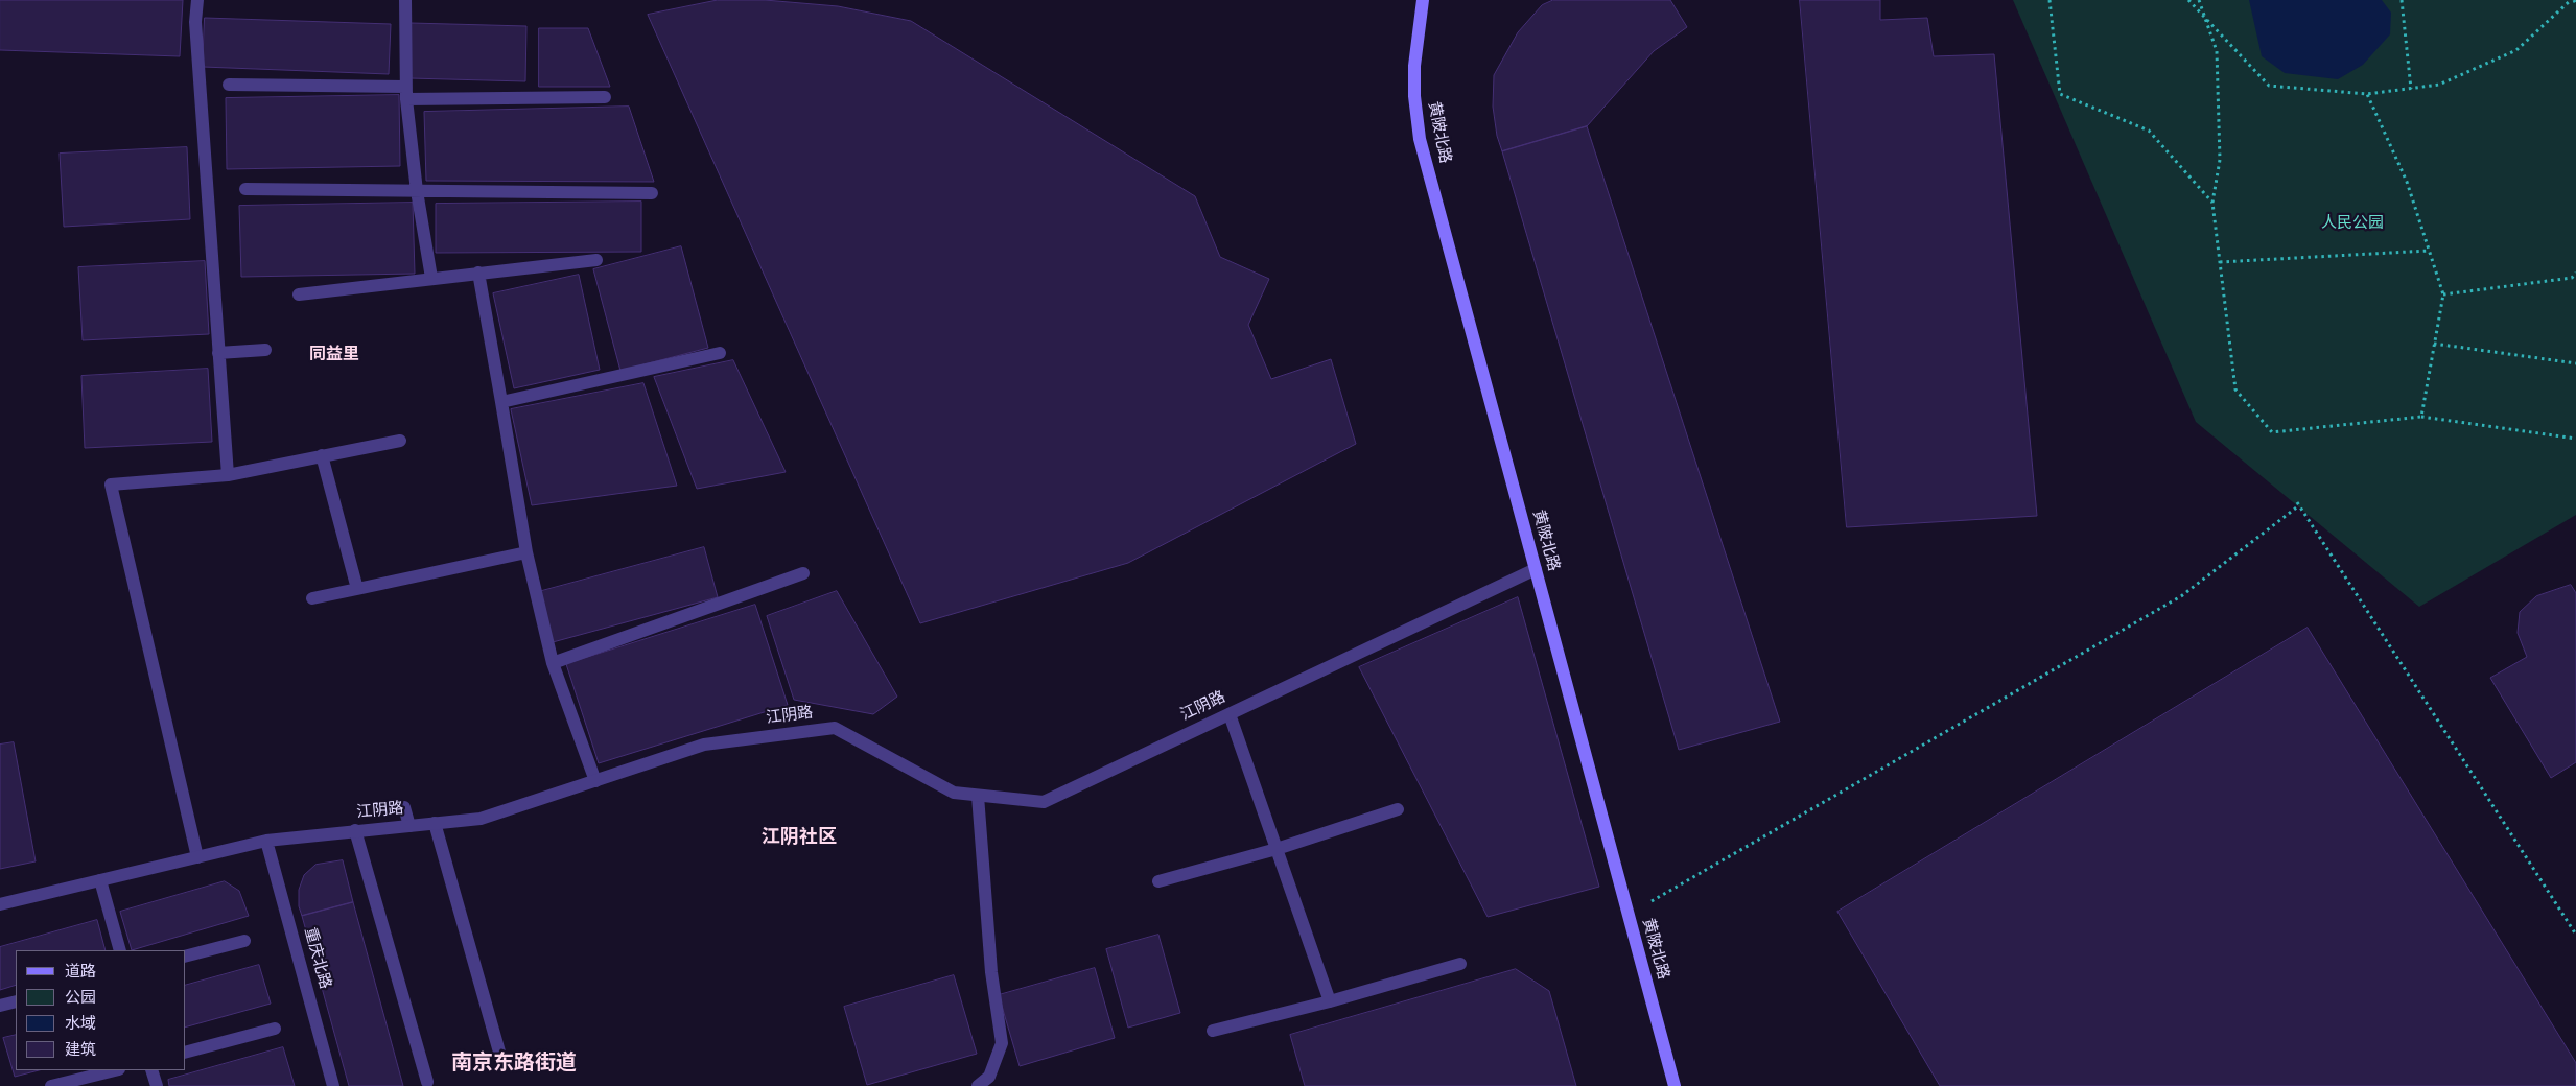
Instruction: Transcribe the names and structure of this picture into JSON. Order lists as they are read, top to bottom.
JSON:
{
  "streets": {
    "street": ["黄陂北路", "江阴路", "重庆北路"]
  },
  "crossings": [
    ["黄陂北路", "江阴路"],
    ["江阴路", "重庆北路"]
  ],
  "districts": ["同益里", "江阴社区", "南京东路街道"],
  "parks": ["人民公园"],
  "legend": [
    "道路",
    "公园",
    "水域",
    "建筑"
  ]
}
